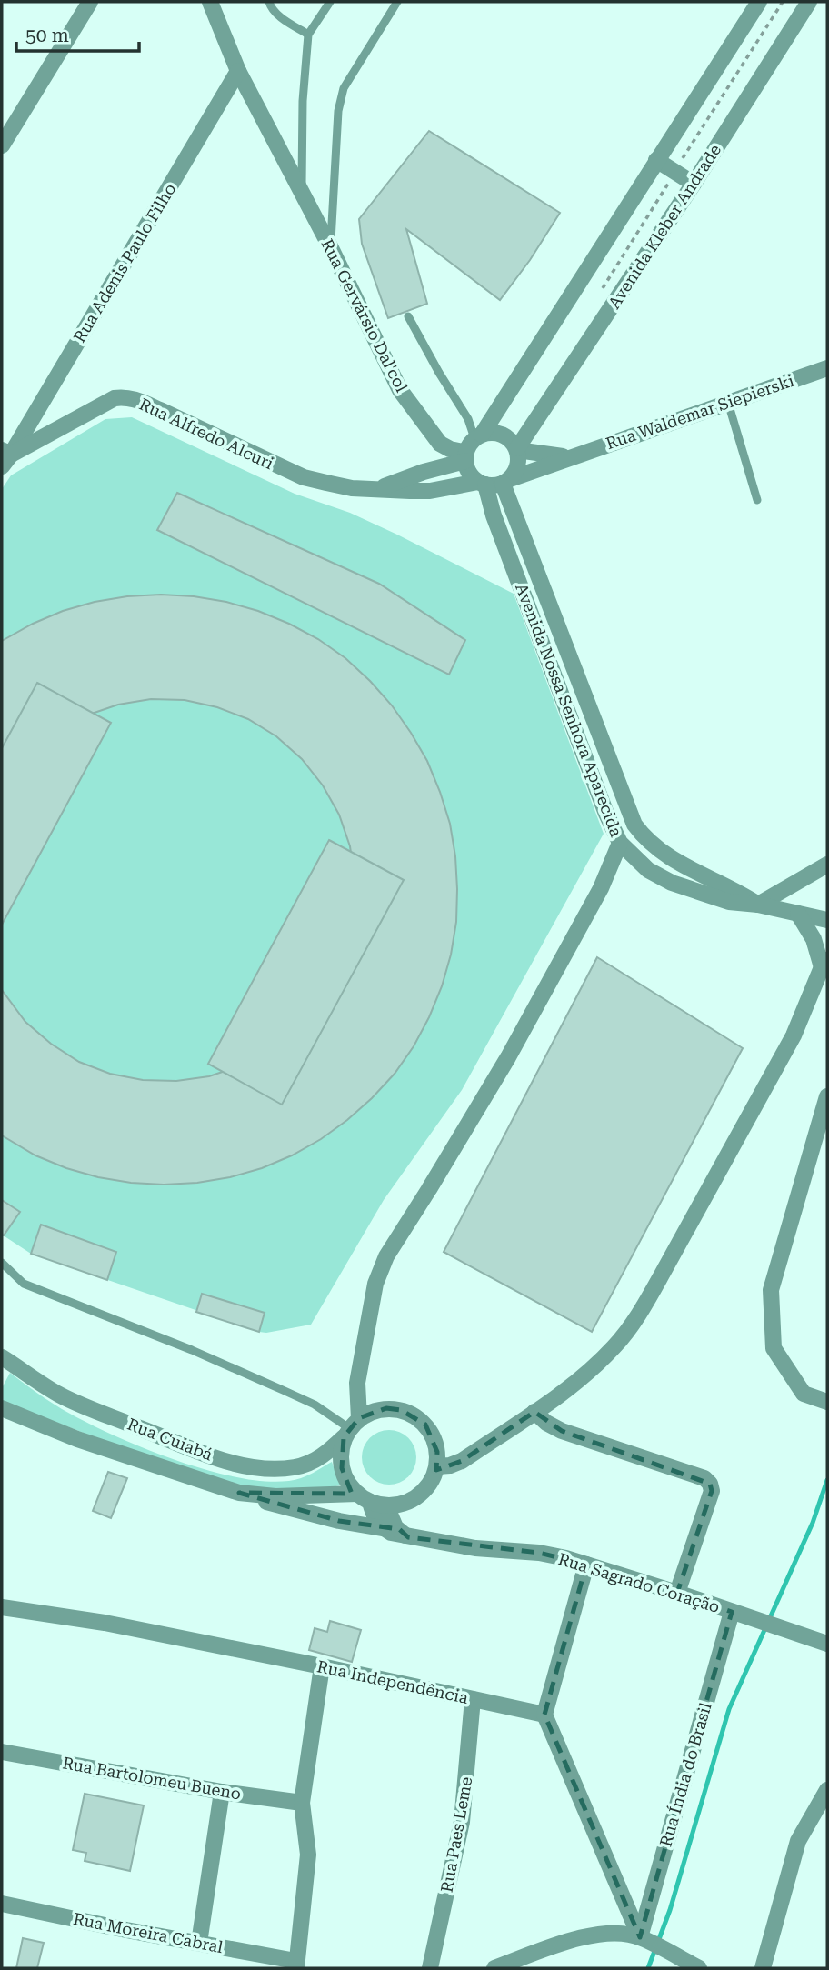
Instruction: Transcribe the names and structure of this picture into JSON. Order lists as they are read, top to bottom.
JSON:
{
  "streets": {
    "street": [
      "Avenida Kleber Andrade",
      "Rua Adenis Paulo Filho",
      "Rua Gervársio Dal'col",
      "Rua Waldemar Siepierski",
      "Rua Alfredo Alcuri",
      "Avenida Nossa Senhora Aparecida",
      "Rua Cuiabá",
      "Rua Sagrado Coração",
      "Rua Independência",
      "Rua Índia do Brasil",
      "Rua Bartolomeu Bueno",
      "Rua Paes Leme",
      "Rua Moreira Cabral"
    ]
  },
  "crossings": [
    ["Avenida Kleber Andrade", "Rua Gervársio Dal'col"],
    ["Avenida Kleber Andrade", "Rua Waldemar Siepierski"],
    ["Avenida Kleber Andrade", "Rua Alfredo Alcuri"],
    ["Avenida Kleber Andrade", "Avenida Nossa Senhora Aparecida"],
    ["Rua Adenis Paulo Filho", "Rua Gervársio Dal'col"],
    ["Rua Adenis Paulo Filho", "Rua Alfredo Alcuri"],
    ["Rua Gervársio Dal'col", "Rua Waldemar Siepierski"],
    ["Rua Gervársio Dal'col", "Rua Alfredo Alcuri"],
    ["Rua Gervársio Dal'col", "Avenida Nossa Senhora Aparecida"],
    ["Rua Waldemar Siepierski", "Rua Alfredo Alcuri"],
    ["Rua Waldemar Siepierski", "Avenida Nossa Senhora Aparecida"],
    ["Rua Alfredo Alcuri", "Avenida Nossa Senhora Aparecida"],
    ["Rua Cuiabá", "Rua Sagrado Coração"],
    ["Rua Sagrado Coração", "Rua Índia do Brasil"],
    ["Rua Independência", "Rua Paes Leme"]
  ],
  "scale_bar": "50 m"
}
